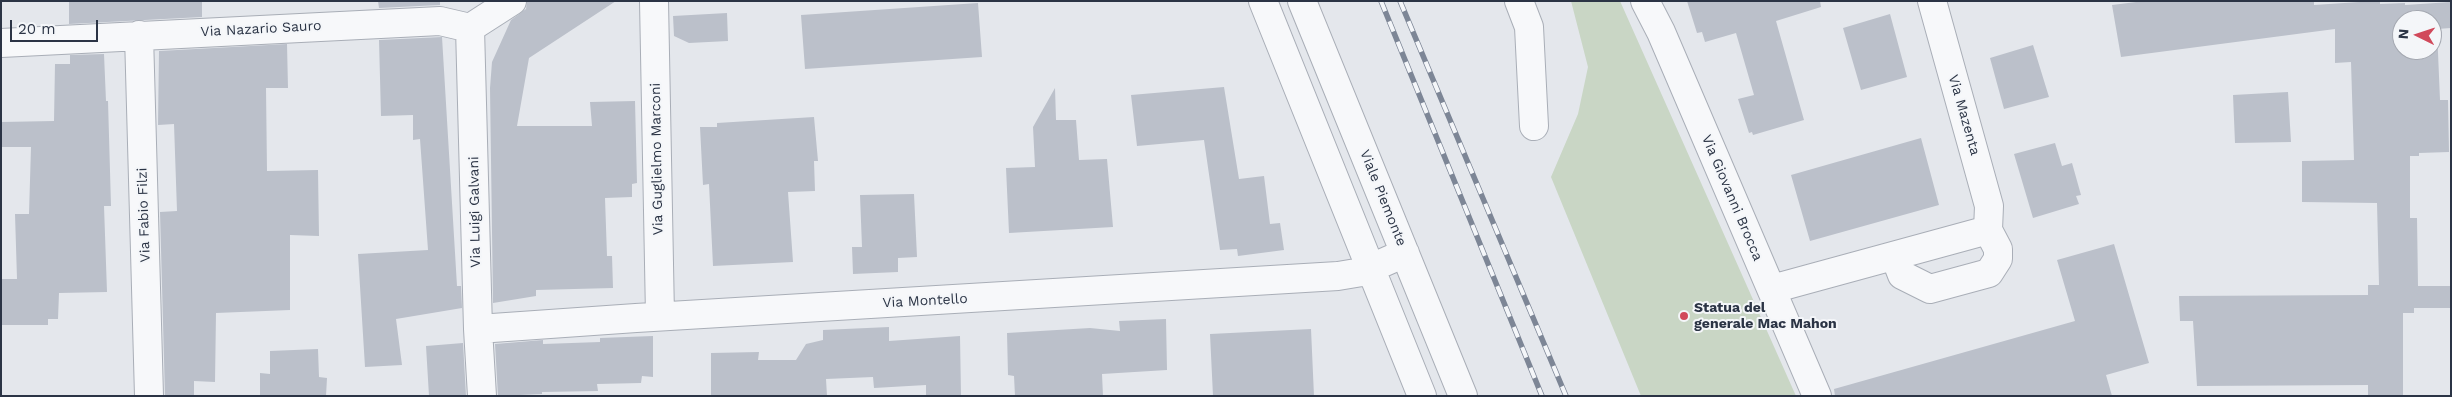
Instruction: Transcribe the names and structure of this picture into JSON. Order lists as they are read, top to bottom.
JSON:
{
  "streets": {
    "street": [
      "Via Nazario Sauro",
      "Via Mazenta",
      "Via Guglielmo Marconi",
      "Viale Piemonte",
      "Via Giovanni Brocca",
      "Via Luigi Galvani",
      "Via Fabio Filzi",
      "Via Montello"
    ]
  },
  "crossings": [
    ["Via Nazario Sauro", "Via Luigi Galvani"],
    ["Via Nazario Sauro", "Via Fabio Filzi"],
    ["Via Guglielmo Marconi", "Via Montello"],
    ["Viale Piemonte", "Via Montello"],
    ["Via Luigi Galvani", "Via Montello"]
  ],
  "places": ["Statua del generale Mac Mahon"],
  "scale_bar": "20 m",
  "north": "left"
}
